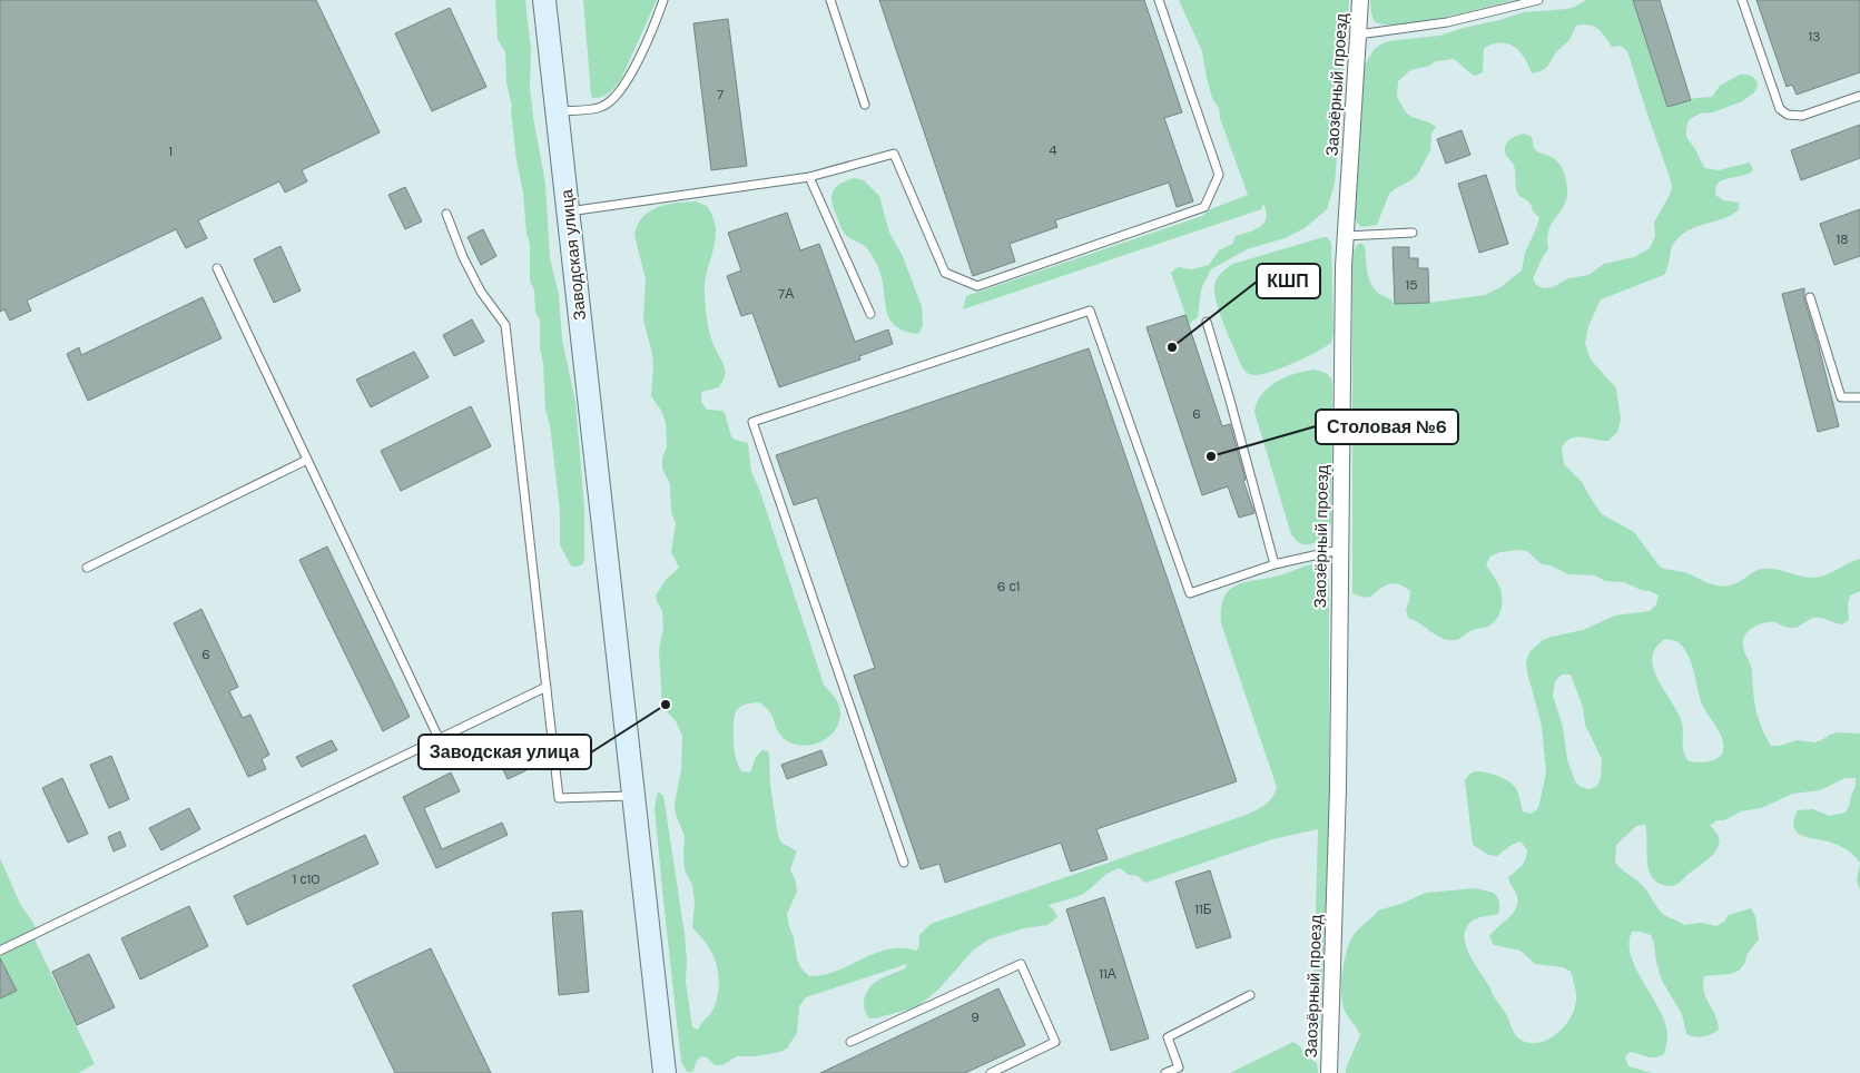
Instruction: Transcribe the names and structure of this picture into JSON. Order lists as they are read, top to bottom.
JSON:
{
  "streets": {
    "street": ["Заозёрный проезд", "Заводская улица"]
  },
  "places": ["КШП", "Столовая №6", "Заводская улица"],
  "house_numbers": [
    "13",
    "7",
    "4",
    "1",
    "18",
    "15",
    "7А",
    "6",
    "6 с1",
    "6",
    "1 с10",
    "11Б",
    "11А",
    "9"
  ]
}
